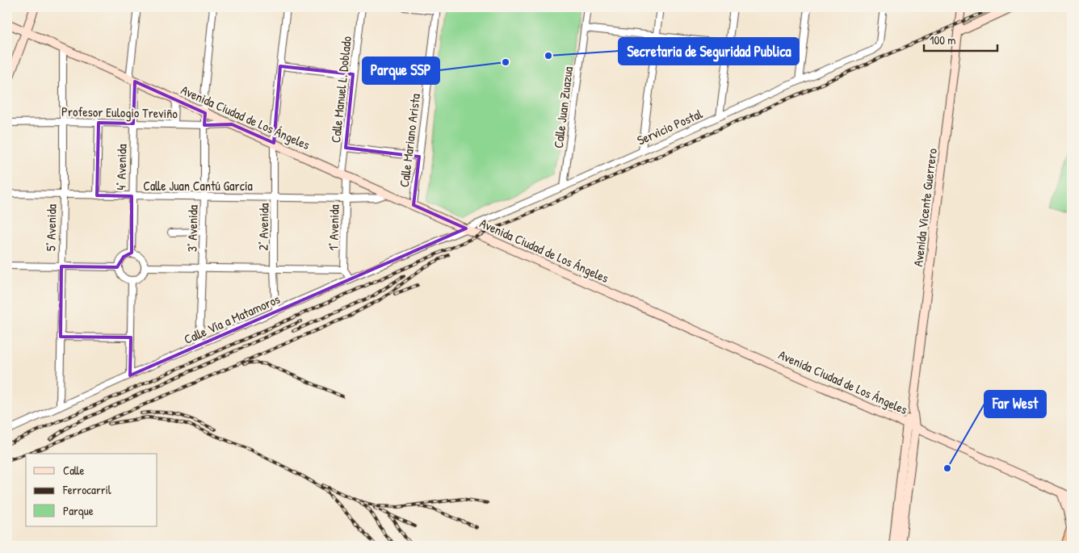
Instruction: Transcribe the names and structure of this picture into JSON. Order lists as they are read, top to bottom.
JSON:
{
  "streets": {
    "street": [
      "Calle Manuel L. Doblado",
      "Calle Juan Zuazua",
      "Profesor Eulogio Treviño",
      "Avenida Ciudad de Los Ángeles",
      "Servicio Postal",
      "Calle Mariano Arista",
      "4° Avenida",
      "Calle Juan Cantú García",
      "Avenida Vicente Guerrero",
      "2° Avenida",
      "5° Avenida",
      "1° Avenida",
      "3° Avenida",
      "Calle Vía a Matamoros"
    ]
  },
  "crossings": [
    ["Calle Manuel L. Doblado", "Avenida Ciudad de Los Ángeles"],
    ["Calle Manuel L. Doblado", "1° Avenida"],
    ["Calle Juan Zuazua", "Servicio Postal"],
    ["Profesor Eulogio Treviño", "Avenida Ciudad de Los Ángeles"],
    ["Profesor Eulogio Treviño", "4° Avenida"],
    ["Profesor Eulogio Treviño", "5° Avenida"],
    ["Profesor Eulogio Treviño", "3° Avenida"],
    ["Avenida Ciudad de Los Ángeles", "Servicio Postal"],
    ["Avenida Ciudad de Los Ángeles", "Calle Mariano Arista"],
    ["Avenida Ciudad de Los Ángeles", "4° Avenida"],
    ["Avenida Ciudad de Los Ángeles", "Calle Juan Cantú García"],
    ["Avenida Ciudad de Los Ángeles", "Avenida Vicente Guerrero"],
    ["Avenida Ciudad de Los Ángeles", "2° Avenida"],
    ["Avenida Ciudad de Los Ángeles", "5° Avenida"],
    ["Avenida Ciudad de Los Ángeles", "1° Avenida"],
    ["Avenida Ciudad de Los Ángeles", "3° Avenida"],
    ["Avenida Ciudad de Los Ángeles", "Calle Vía a Matamoros"],
    ["Servicio Postal", "Calle Vía a Matamoros"],
    ["4° Avenida", "Calle Juan Cantú García"],
    ["Calle Juan Cantú García", "2° Avenida"],
    ["Calle Juan Cantú García", "5° Avenida"],
    ["Calle Juan Cantú García", "1° Avenida"],
    ["Calle Juan Cantú García", "3° Avenida"],
    ["2° Avenida", "Calle Vía a Matamoros"],
    ["5° Avenida", "Calle Vía a Matamoros"],
    ["1° Avenida", "Calle Vía a Matamoros"],
    ["3° Avenida", "Calle Vía a Matamoros"]
  ],
  "places": ["Secretaria de Seguridad Publica", "Parque SSP", "Far West"],
  "legend": ["Calle", "Ferrocarril", "Parque"],
  "scale_bar": "100 m"
}
